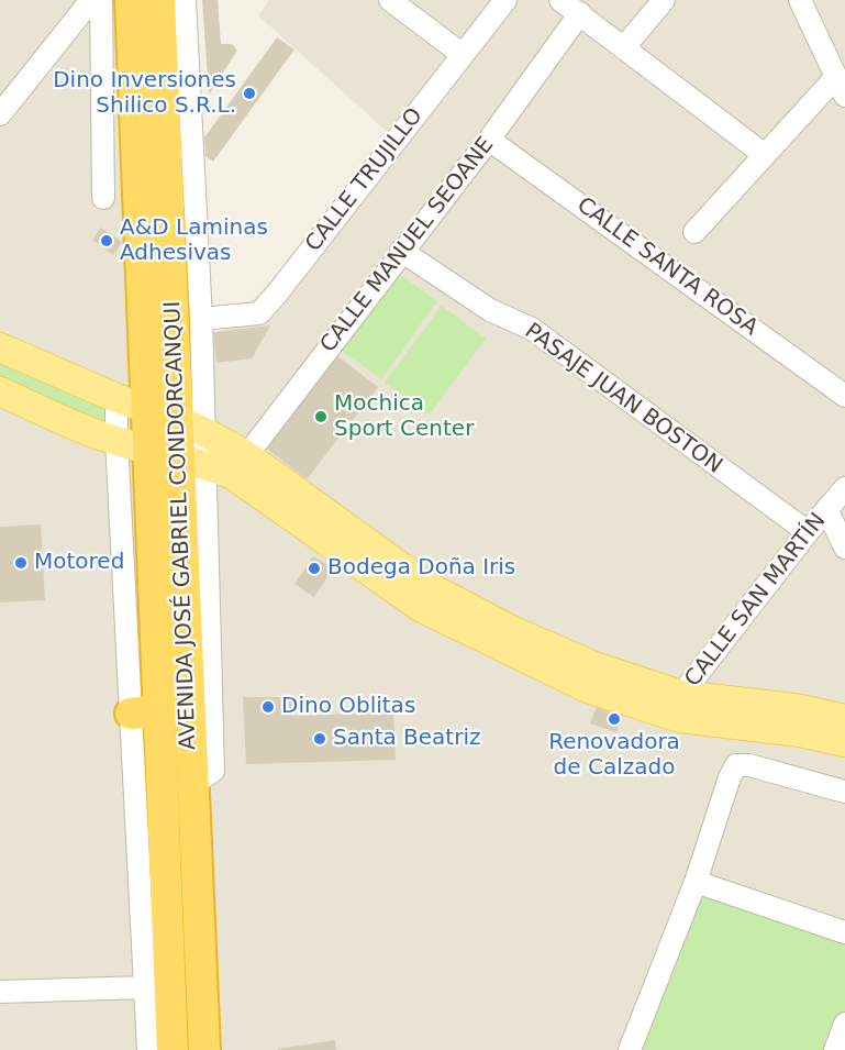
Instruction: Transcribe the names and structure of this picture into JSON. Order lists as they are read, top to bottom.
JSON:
{
  "streets": {
    "highway": ["AVENIDA JOSÉ GABRIEL CONDORCANQUI"],
    "street": [
      "CALLE TRUJILLO",
      "CALLE MANUEL SEOANE",
      "CALLE SANTA ROSA",
      "PASAJE JUAN BOSTON",
      "CALLE SAN MARTÍN"
    ]
  },
  "crossings": [
    ["CALLE MANUEL SEOANE", "CALLE SANTA ROSA"],
    ["CALLE MANUEL SEOANE", "PASAJE JUAN BOSTON"],
    ["PASAJE JUAN BOSTON", "CALLE SAN MARTÍN"]
  ],
  "places": [
    "Dino Inversiones Shilico S.R.L.",
    "A&D Laminas Adhesivas",
    "Mochica Sport Center",
    "Motored",
    "Bodega Doña Iris",
    "Dino Oblitas",
    "Renovadora de Calzado",
    "Santa Beatriz"
  ]
}
